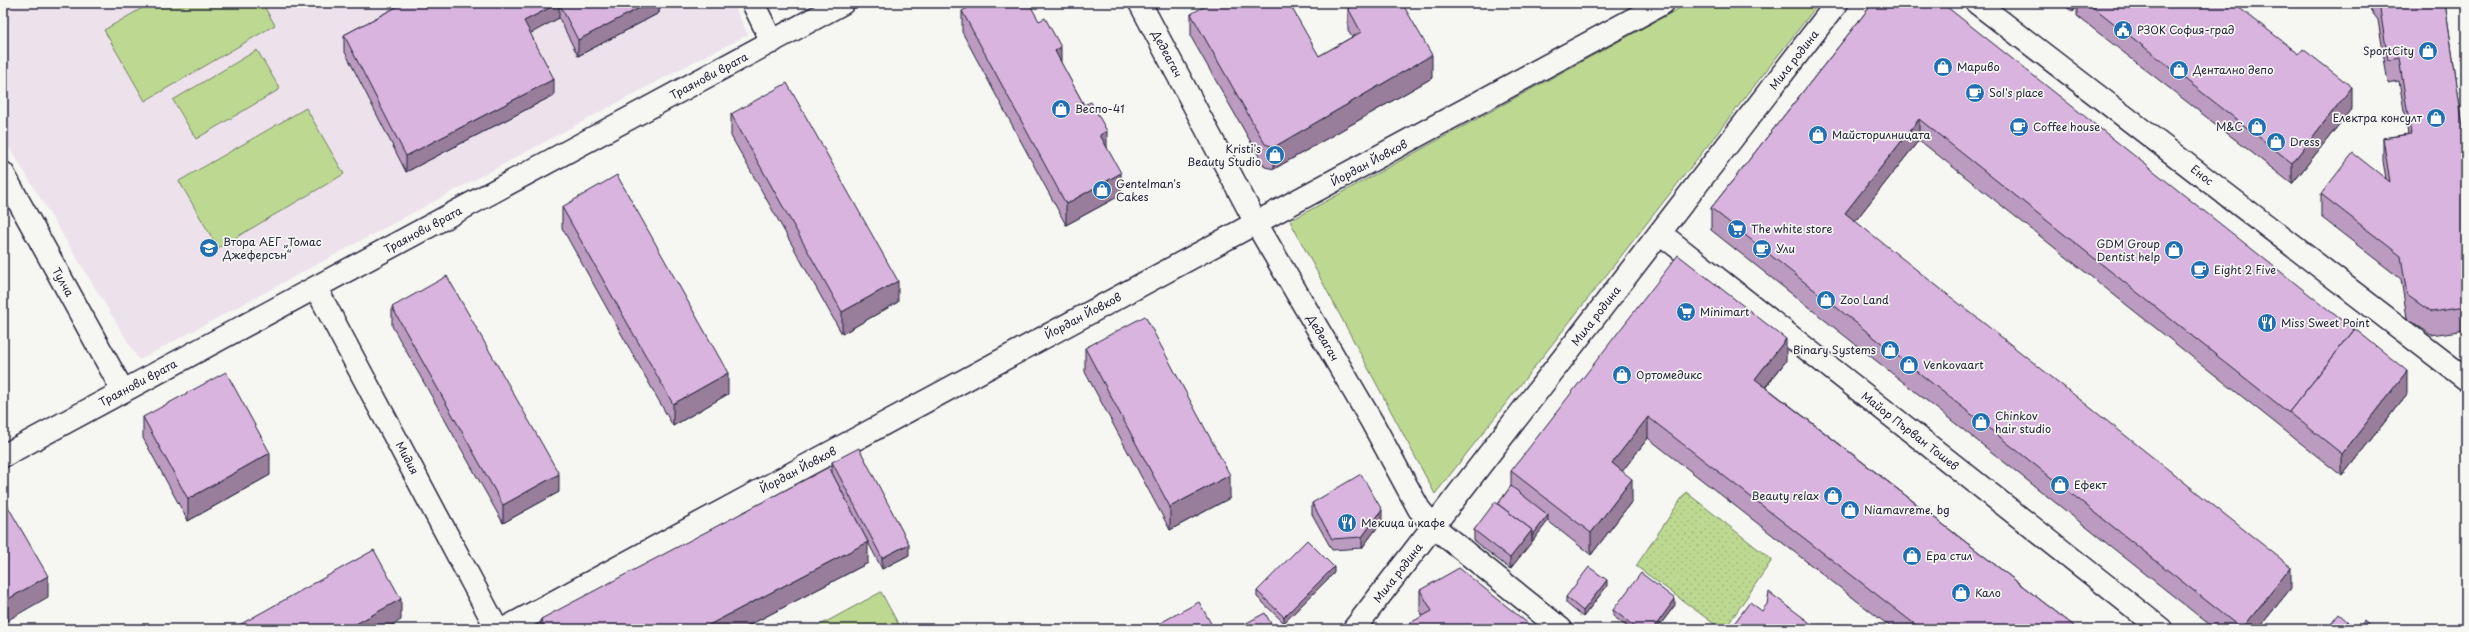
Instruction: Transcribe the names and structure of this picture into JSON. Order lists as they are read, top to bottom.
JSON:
{
  "streets": {
    "street": [
      "Дедеагач",
      "Мила родина",
      "Траянови врата",
      "Йордан Йовков",
      "Енос",
      "Тулча",
      "Майор Първан Тошев",
      "Мидия"
    ]
  },
  "crossings": [
    ["Дедеагач", "Мила родина"],
    ["Дедеагач", "Йордан Йовков"],
    ["Мила родина", "Майор Първан Тошев"],
    ["Траянови врата", "Тулча"],
    ["Траянови врата", "Мидия"]
  ],
  "places": {
    "public building": ["РЗОК София-град"],
    "shop": [
      "SportCity",
      "Мариво",
      "Дентално депо",
      "Веспо-41",
      "Електра консулт",
      "M&C",
      "Майсторилницата",
      "Dress",
      "Kristi's Beauty Studio",
      "Gentelman's Cakes",
      "GDM Group Dentist help",
      "Zoo Land",
      "Binary Systems",
      "Venkovaart",
      "Ортомедикс",
      "Chinkov hair studio",
      "Ефект",
      "Beauty relax",
      "Niamavreme. bg",
      "Ера стил",
      "Кало"
    ],
    "cafe": [
      "Sol's place",
      "Coffee house",
      "Ули",
      "Eight 2 Five"
    ],
    "supermarket": ["The white store", "Minimart"],
    "school or university": ["Втора АЕГ „Томас Джеферсън“"],
    "restaurant": ["Miss Sweet Point", "Мекица и кафе"]
  }
}
